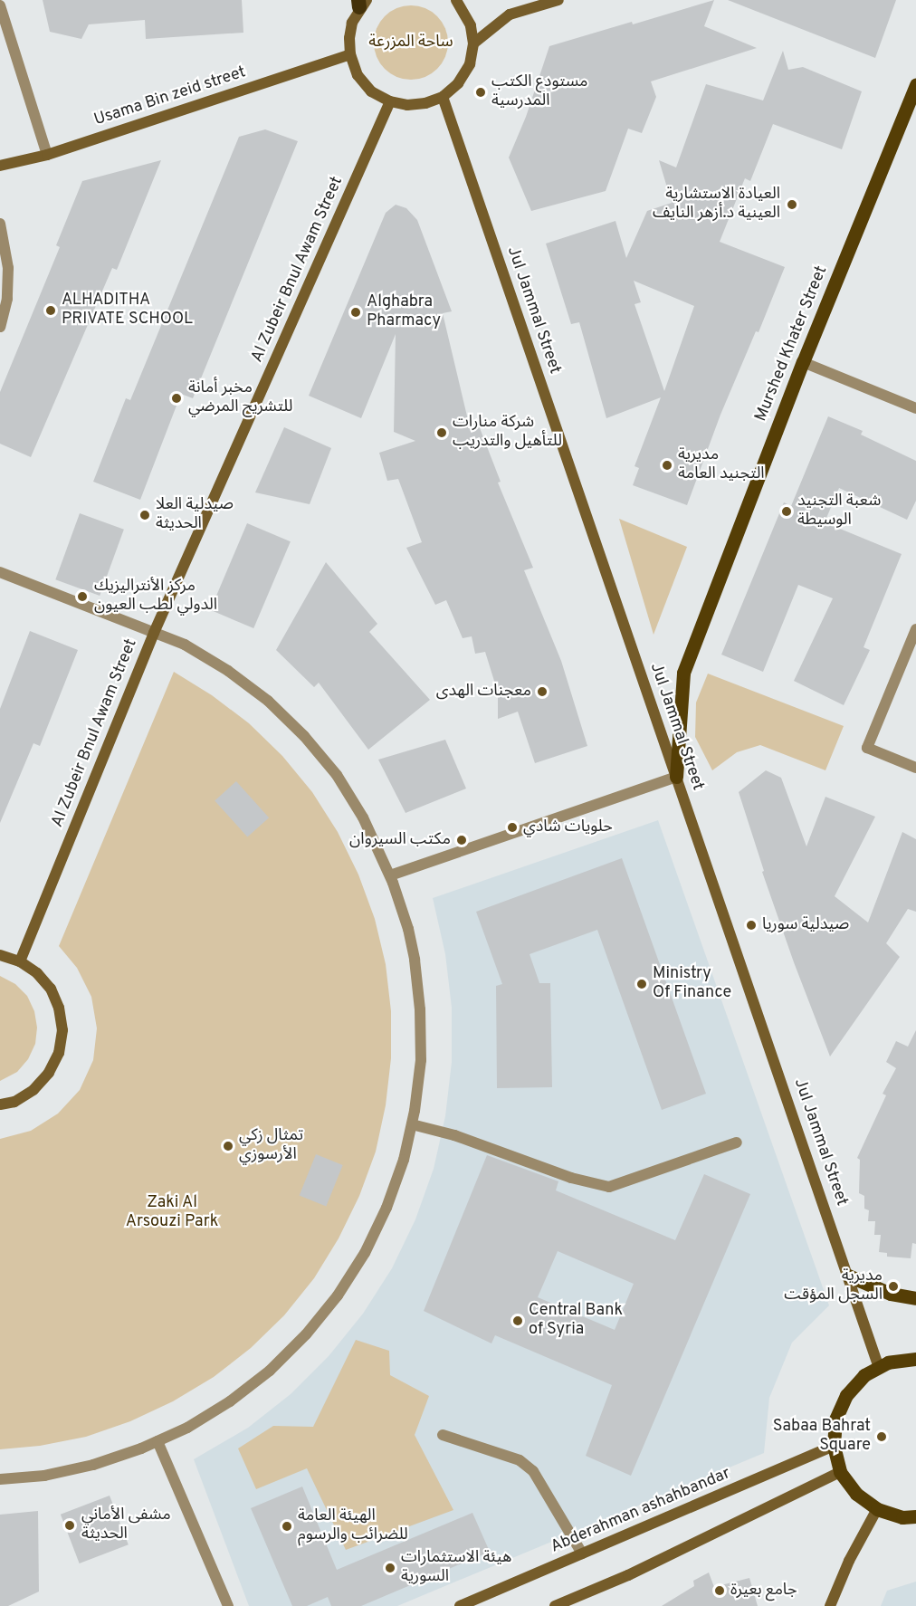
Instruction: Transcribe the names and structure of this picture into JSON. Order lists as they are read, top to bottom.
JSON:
{
  "streets": {
    "main road": [
      "Usama Bin zeid street",
      "Al Zubeir Bnul Awam Street",
      "Jul Jammal Street",
      "Murshed Khater Street",
      "Abderahman ashahbandar"
    ]
  },
  "crossings": [
    ["Jul Jammal Street", "Murshed Khater Street"]
  ],
  "parks": ["ساحة المزرعة", "Zaki Al Arsouzi Park"],
  "places": [
    "مستودع الكتب المدرسية",
    "العيادة الاستشارية العينية د.أزهر النايف",
    "ALHADITHA PRIVATE SCHOOL",
    "Alghabra Pharmacy",
    "مخبر أمانة للتشريح المرضي",
    "شركة منارات للتأهيل والتدريب",
    "مديرية التجنيد العامة",
    "شعبة التجنيد الوسيطة",
    "صيدلية العلا الحديثة",
    "مركز الأنتراليزيك الدولي لطب العيون",
    "معجنات الهدى",
    "حلويات شادي",
    "مكتب السيروان",
    "صيدلية سوريا",
    "Ministry Of Finance",
    "تمثال زكي الأرسوزي",
    "مديرية السجل المؤقت",
    "Central Bank of Syria",
    "Sabaa Bahrat Square",
    "مشفى الأماني الحديثة",
    "الهيئة العامة للضرائب والرسوم",
    "هيئة الاستثمارات السورية",
    "جامع بعيرة"
  ]
}
